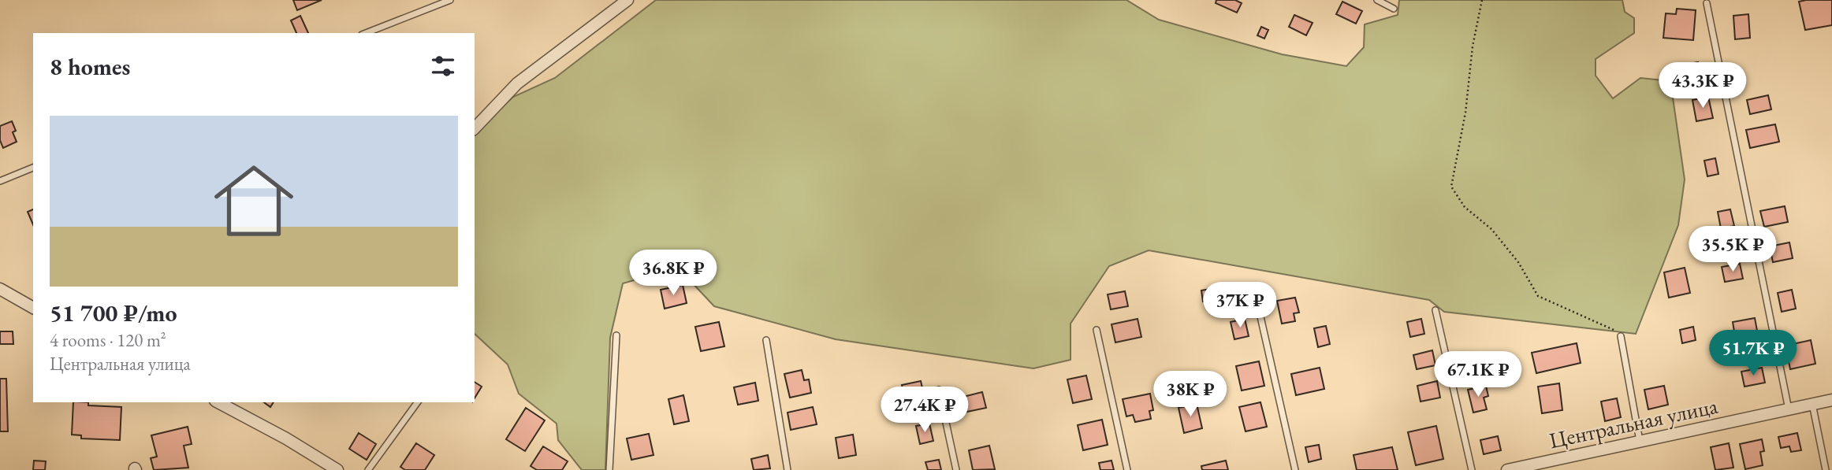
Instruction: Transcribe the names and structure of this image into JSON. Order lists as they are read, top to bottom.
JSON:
{
  "streets": {
    "street": ["Центральная улица"]
  },
  "page": {
    "heading": "8 homes",
    "price": [
      "43.3K ₽",
      "35.5K ₽",
      "36.8K ₽",
      "37K ₽",
      "51.7K ₽",
      "67.1K ₽",
      "38K ₽",
      "27.4K ₽"
    ],
    "list": [
      {
        "name": "51 700 ₽/mo",
        "note": "4 rooms · 120 m² · Центральная улица"
      }
    ]
  }
}
